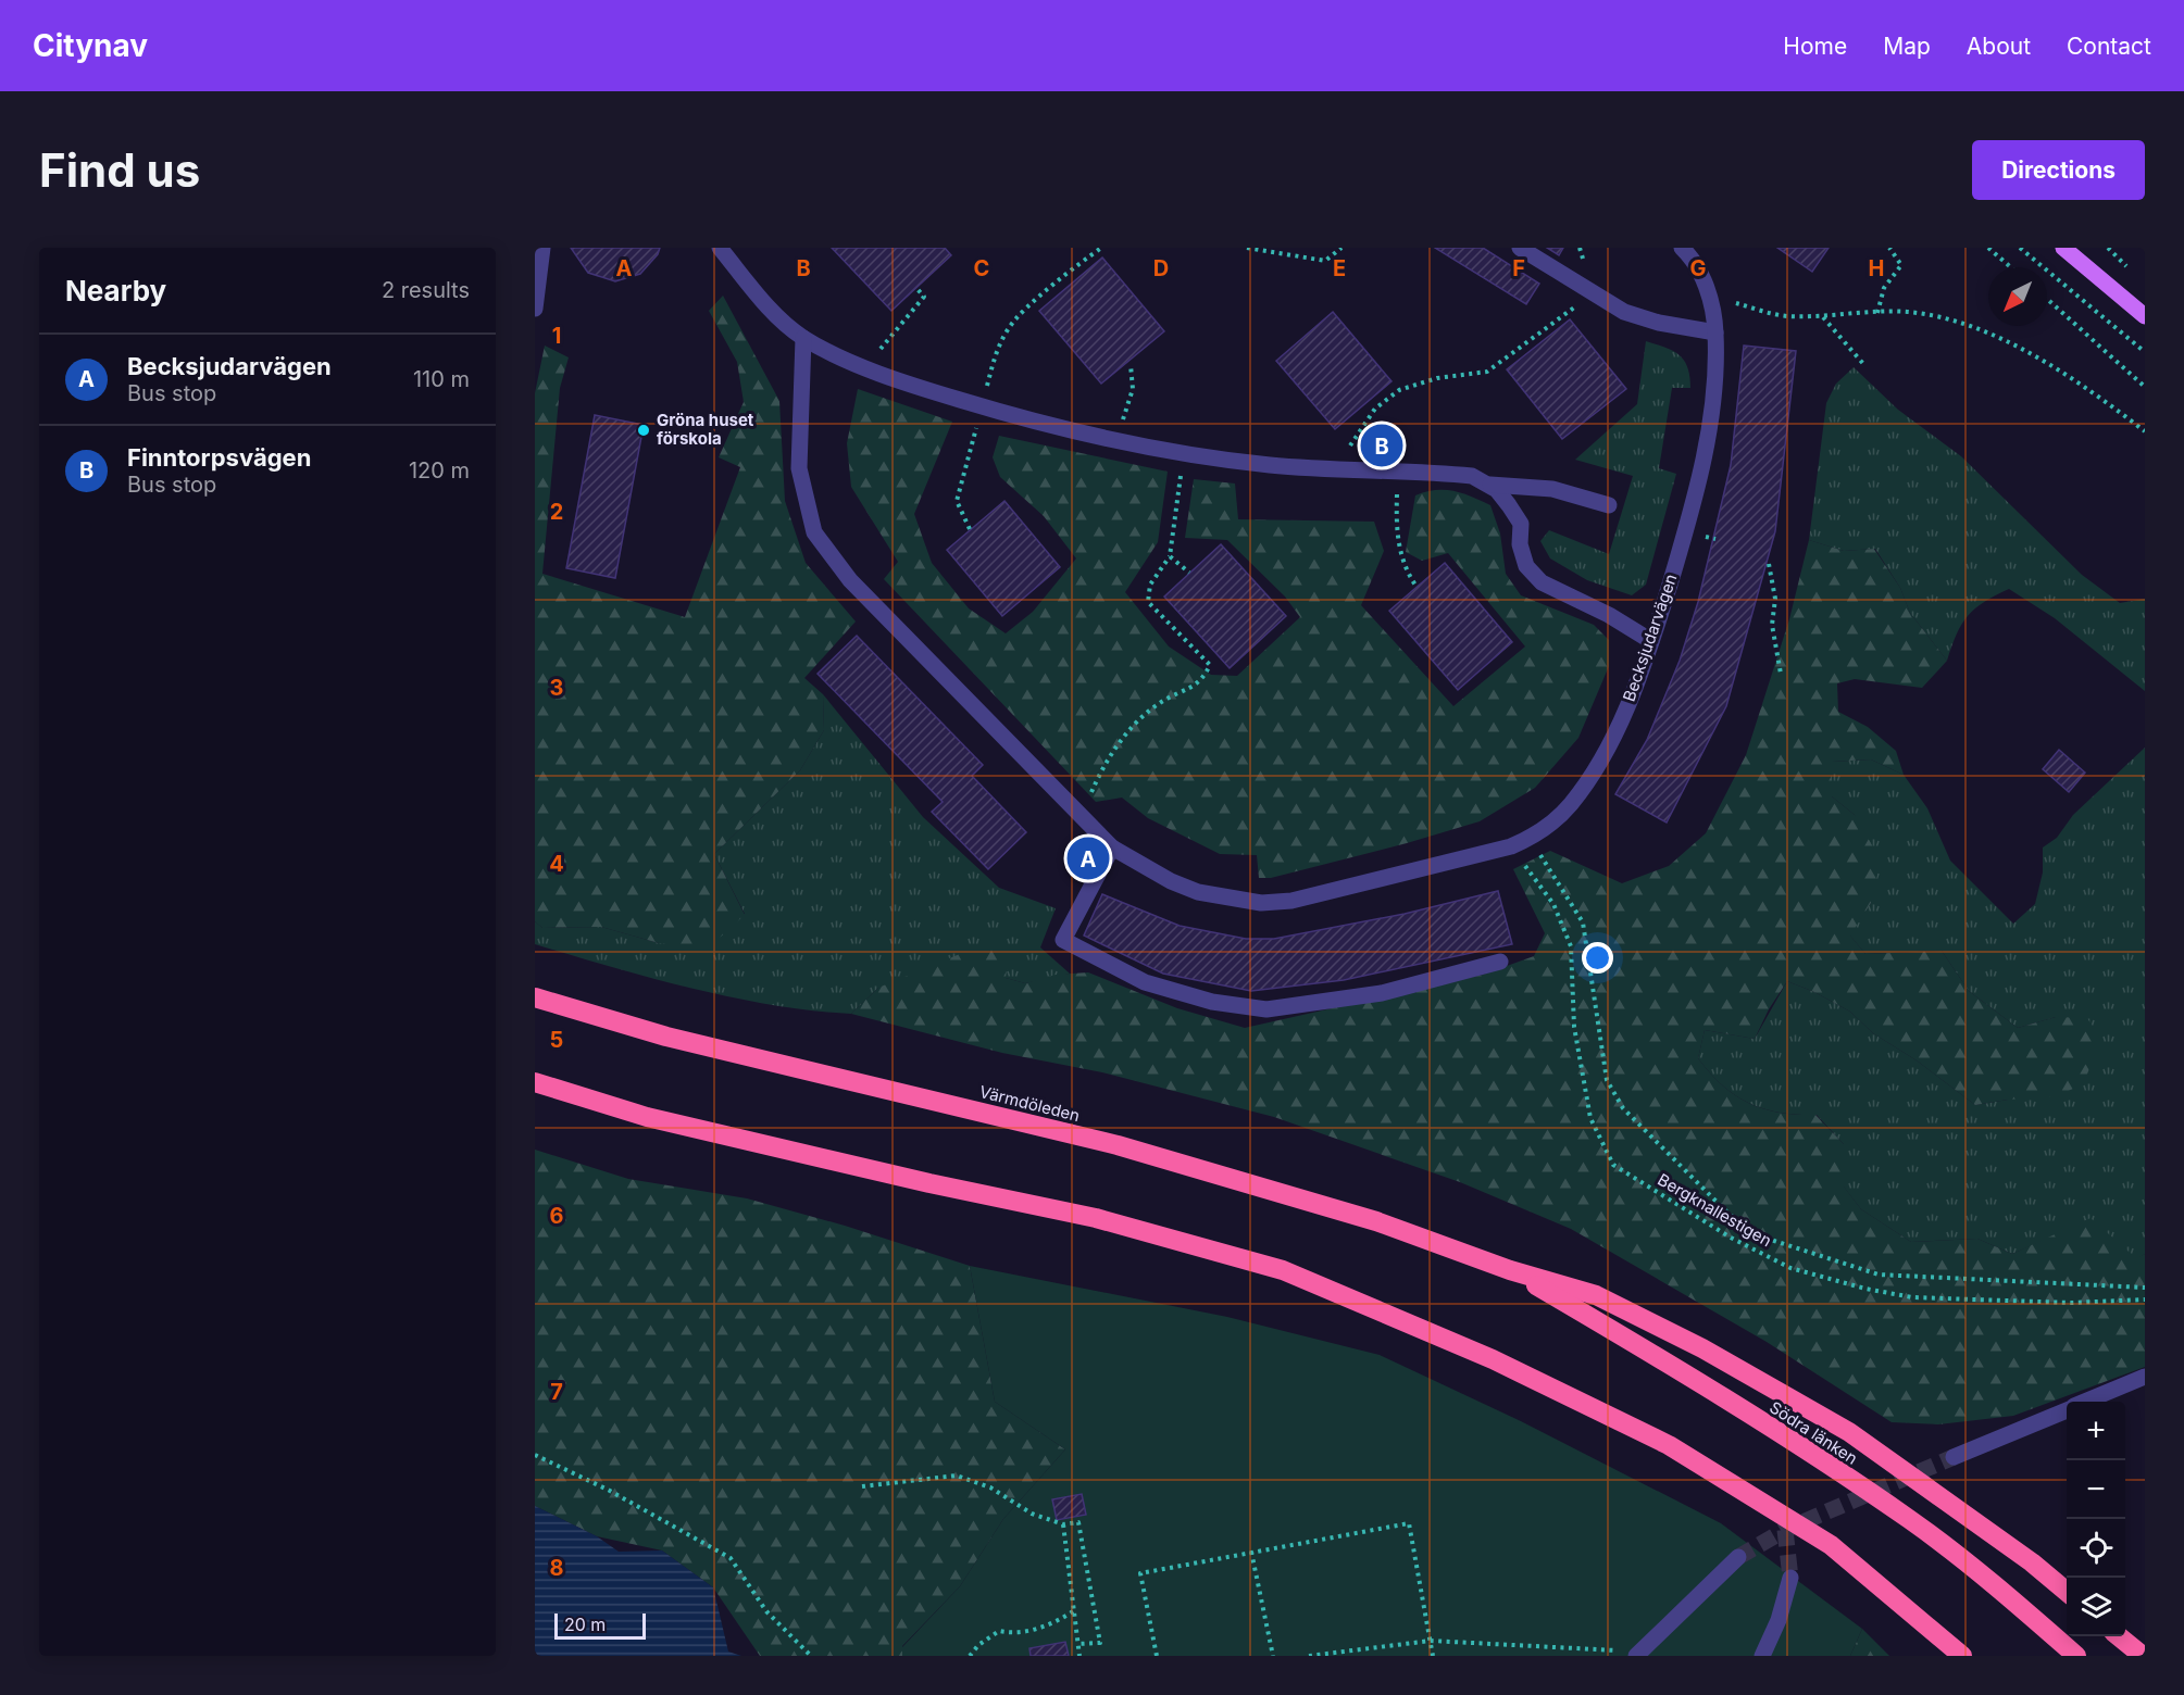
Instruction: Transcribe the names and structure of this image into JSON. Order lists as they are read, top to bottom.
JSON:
{
  "streets": {
    "highway": ["Värmdöleden", "Södra länken"],
    "street": ["Becksjudarvägen"],
    "path": ["Bergknallestigen"]
  },
  "crossings": [
    ["Becksjudarvägen", "Bergknallestigen"],
    ["Värmdöleden", "Södra länken"]
  ],
  "places": ["Gröna huset förskola"],
  "scale_bar": "20 m",
  "north": "bottom left",
  "page": {
    "header": "Citynav",
    "nav": [
      "Home",
      "Map",
      "About",
      "Contact"
    ],
    "buttons": "Directions",
    "title": "Find us",
    "heading": ["Nearby", "2 results"],
    "list": [
      {
        "mark": "A",
        "name": "Becksjudarvägen",
        "note": "Bus stop",
        "value": "110 m"
      },
      {
        "mark": "B",
        "name": "Finntorpsvägen",
        "note": "Bus stop",
        "value": "120 m"
      }
    ],
    "pins": ["B", "A"],
    "map_buttons": ["+", "−"],
    "scale": "20 m"
  },
  "grid": {
    "columns": [
      "A",
      "B",
      "C",
      "D",
      "E",
      "F",
      "G",
      "H"
    ],
    "rows": [
      "1",
      "2",
      "3",
      "4",
      "5",
      "6",
      "7",
      "8"
    ]
  }
}
